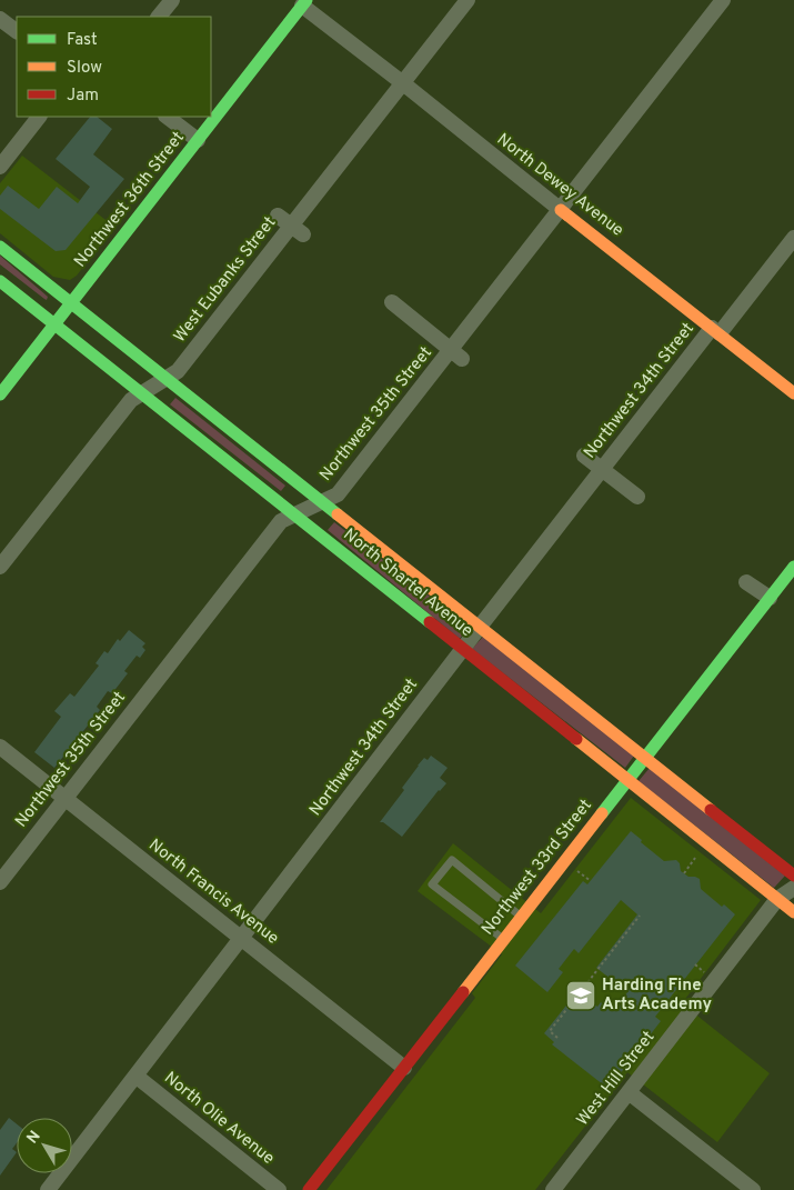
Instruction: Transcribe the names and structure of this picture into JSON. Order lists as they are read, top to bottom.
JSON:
{
  "streets": {
    "street": [
      "North Dewey Avenue",
      "Northwest 36th Street",
      "West Eubanks Street",
      "Northwest 34th Street",
      "Northwest 35th Street",
      "North Shartel Avenue",
      "Northwest 33rd Street",
      "North Francis Avenue",
      "West Hill Street",
      "North Olie Avenue"
    ]
  },
  "crossings": [
    ["North Dewey Avenue", "Northwest 36th Street"],
    ["North Dewey Avenue", "West Eubanks Street"],
    ["North Dewey Avenue", "Northwest 34th Street"],
    ["North Dewey Avenue", "Northwest 35th Street"],
    ["Northwest 36th Street", "North Shartel Avenue"],
    ["West Eubanks Street", "North Shartel Avenue"],
    ["Northwest 34th Street", "North Shartel Avenue"],
    ["Northwest 34th Street", "North Francis Avenue"],
    ["Northwest 34th Street", "North Olie Avenue"],
    ["Northwest 35th Street", "North Shartel Avenue"],
    ["Northwest 35th Street", "North Francis Avenue"],
    ["North Shartel Avenue", "Northwest 33rd Street"],
    ["North Shartel Avenue", "West Hill Street"],
    ["Northwest 33rd Street", "North Francis Avenue"]
  ],
  "places": {
    "school or university": ["Harding Fine Arts Academy"]
  },
  "legend": ["Fast", "Slow", "Jam"],
  "north": "top left"
}
